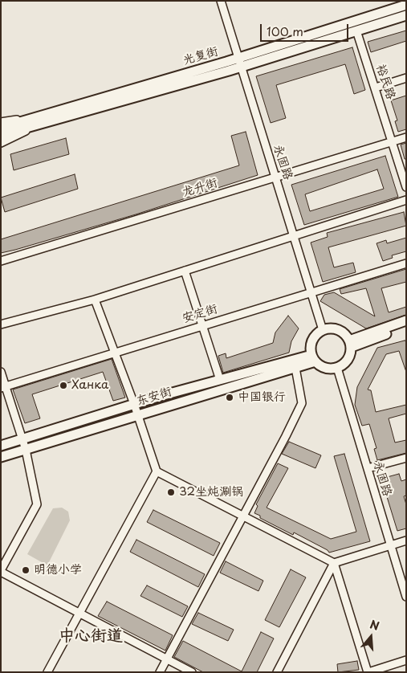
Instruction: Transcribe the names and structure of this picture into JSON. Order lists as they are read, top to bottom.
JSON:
{
  "streets": {
    "main road": ["光复街", "东安街"],
    "street": [
      "裕民路",
      "永固路",
      "龙升街",
      "安定街"
    ]
  },
  "crossings": [
    ["光复街", "裕民路"],
    ["光复街", "永固路"],
    ["裕民路", "龙升街"],
    ["永固路", "龙升街"],
    ["永固路", "安定街"],
    ["永固路", "东安街"]
  ],
  "districts": ["中心街道"],
  "places": [
    "Ханка",
    "中国银行",
    "32坐炖涮锅",
    "明德小学"
  ],
  "scale_bar": "100 m",
  "north": "top"
}
